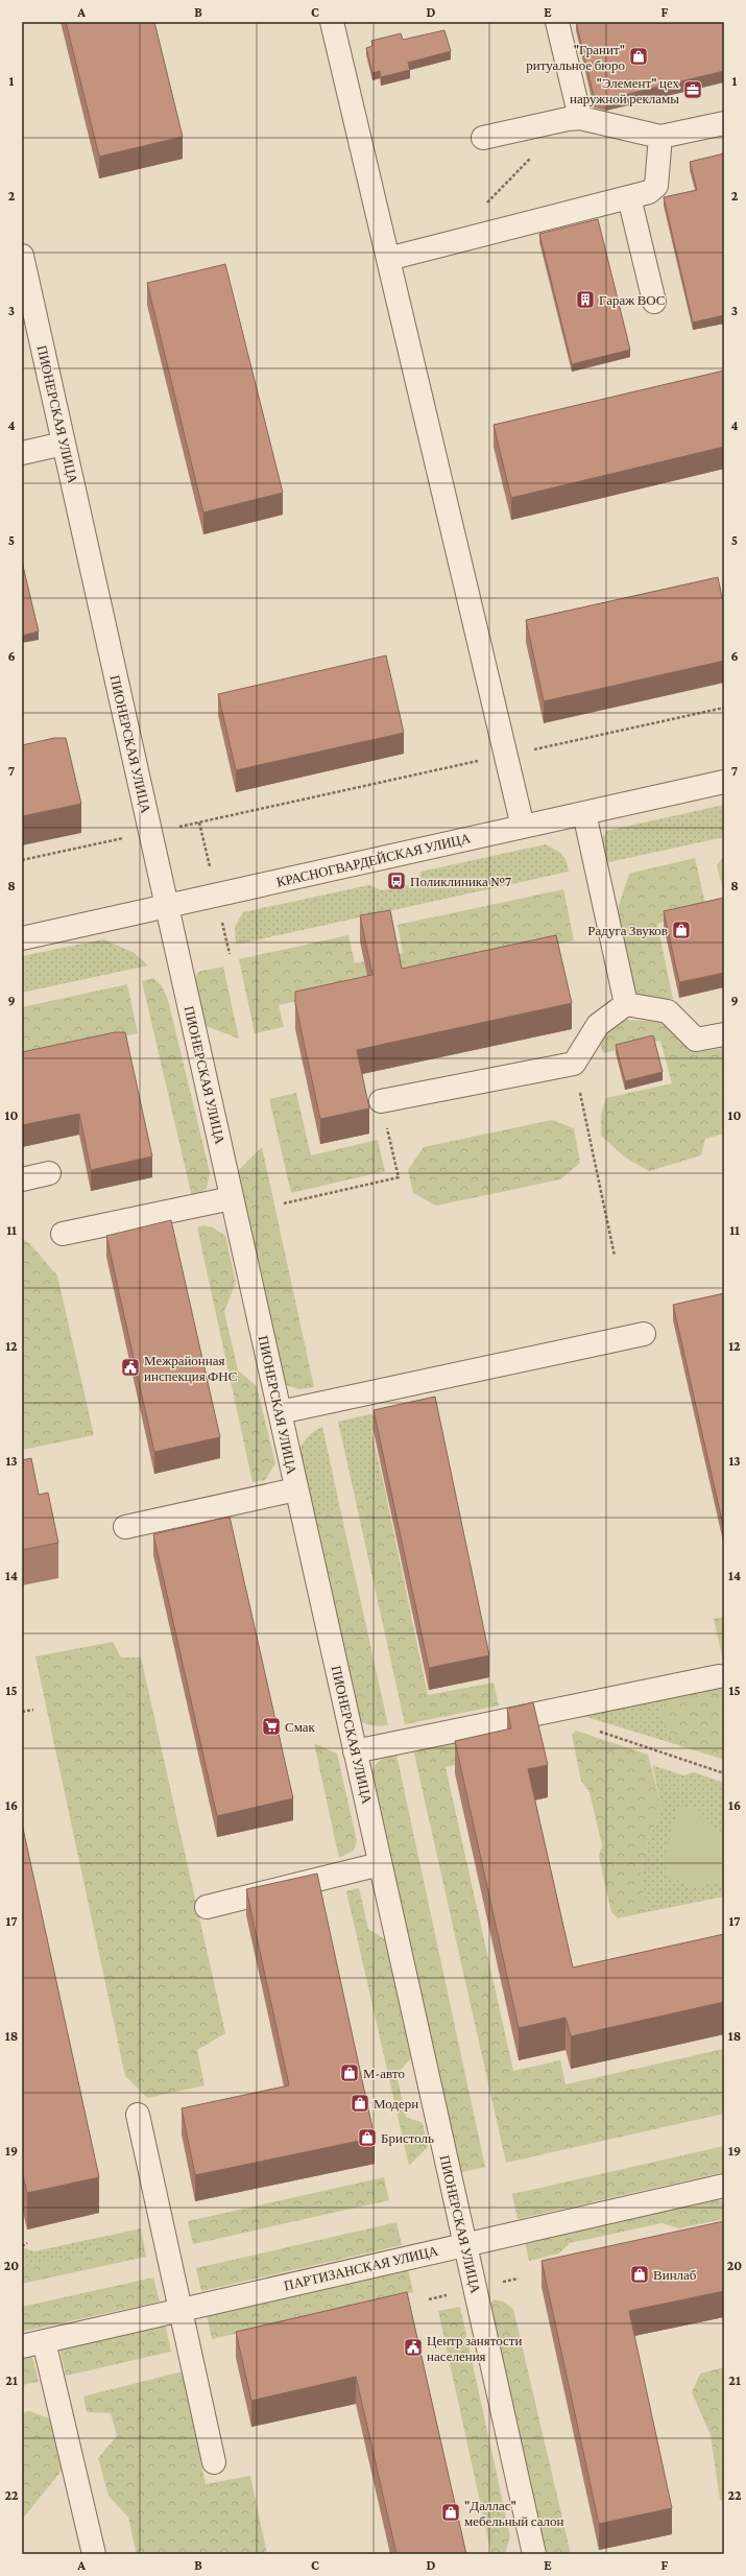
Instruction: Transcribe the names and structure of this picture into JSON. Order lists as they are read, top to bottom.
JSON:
{
  "streets": {
    "street": ["ПИОНЕРСКАЯ УЛИЦА", "КРАСНОГВАРДЕЙСКАЯ УЛИЦА", "ПАРТИЗАНСКАЯ УЛИЦА"]
  },
  "crossings": [
    ["ПИОНЕРСКАЯ УЛИЦА", "КРАСНОГВАРДЕЙСКАЯ УЛИЦА"],
    ["ПИОНЕРСКАЯ УЛИЦА", "ПАРТИЗАНСКАЯ УЛИЦА"]
  ],
  "places": {
    "shop": [
      "\"Гранит\" ритуальное бюро",
      "Радуга Звуков",
      "М-авто",
      "Модерн",
      "Бристоль",
      "Винлаб",
      "\"Даллас\" мебельный салон"
    ],
    "office": ["\"Элемент\" цех наружной рекламы"],
    "building": ["Гараж ВОС"],
    "bus stop": ["Поликлиника №7"],
    "public building": ["Межрайонная инспекция ФНС", "Центр занятости населения"],
    "supermarket": ["Смак"]
  },
  "grid": {
    "columns": [
      "A",
      "B",
      "C",
      "D",
      "E",
      "F"
    ],
    "rows": [
      "1",
      "2",
      "3",
      "4",
      "5",
      "6",
      "7",
      "8",
      "9",
      "10",
      "11",
      "12",
      "13",
      "14",
      "15",
      "16",
      "17",
      "18",
      "19",
      "20",
      "21",
      "22"
    ]
  }
}
